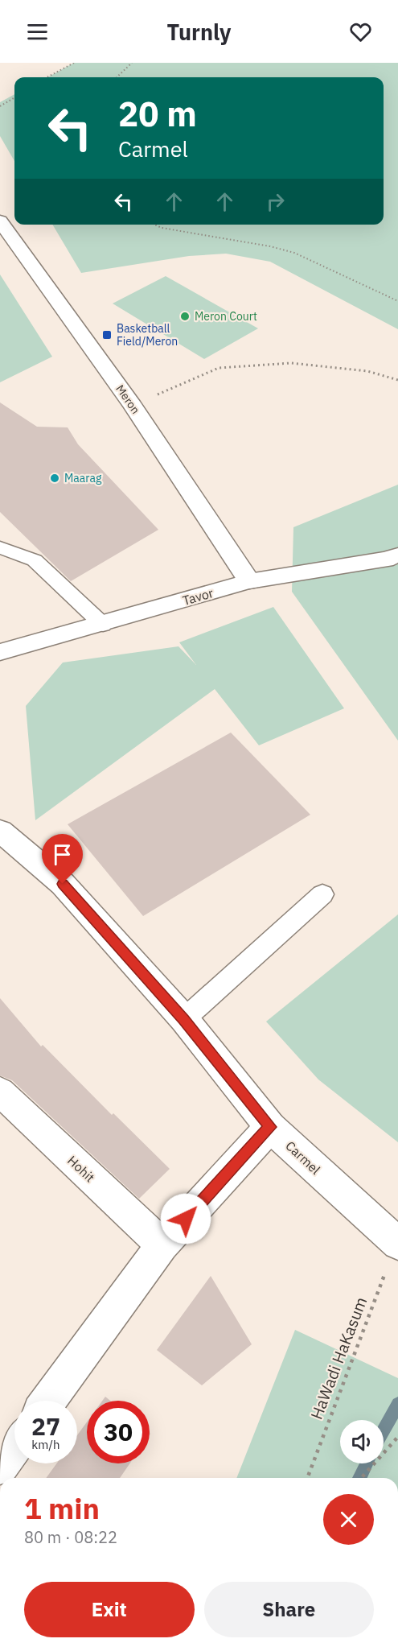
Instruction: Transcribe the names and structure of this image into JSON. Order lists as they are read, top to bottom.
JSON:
{
  "streets": {
    "street": [
      "Meron",
      "Tavor",
      "Carmel",
      "Hohit"
    ],
    "path": ["HaWadi HaKasum"]
  },
  "crossings": [
    ["Meron", "Tavor"],
    ["Carmel", "HaWadi HaKasum"]
  ],
  "places": {
    "other": ["Meron Court", "Maarag"],
    "transit": ["Basketball Field/Meron"]
  },
  "page": {
    "header": "Turnly",
    "turn": ["20 m", "Carmel"],
    "speed": "27 km/h",
    "limit": "30",
    "heading": ["1 min", "80 m · 08:22"],
    "buttons": ["Exit", "Share"]
  }
}
